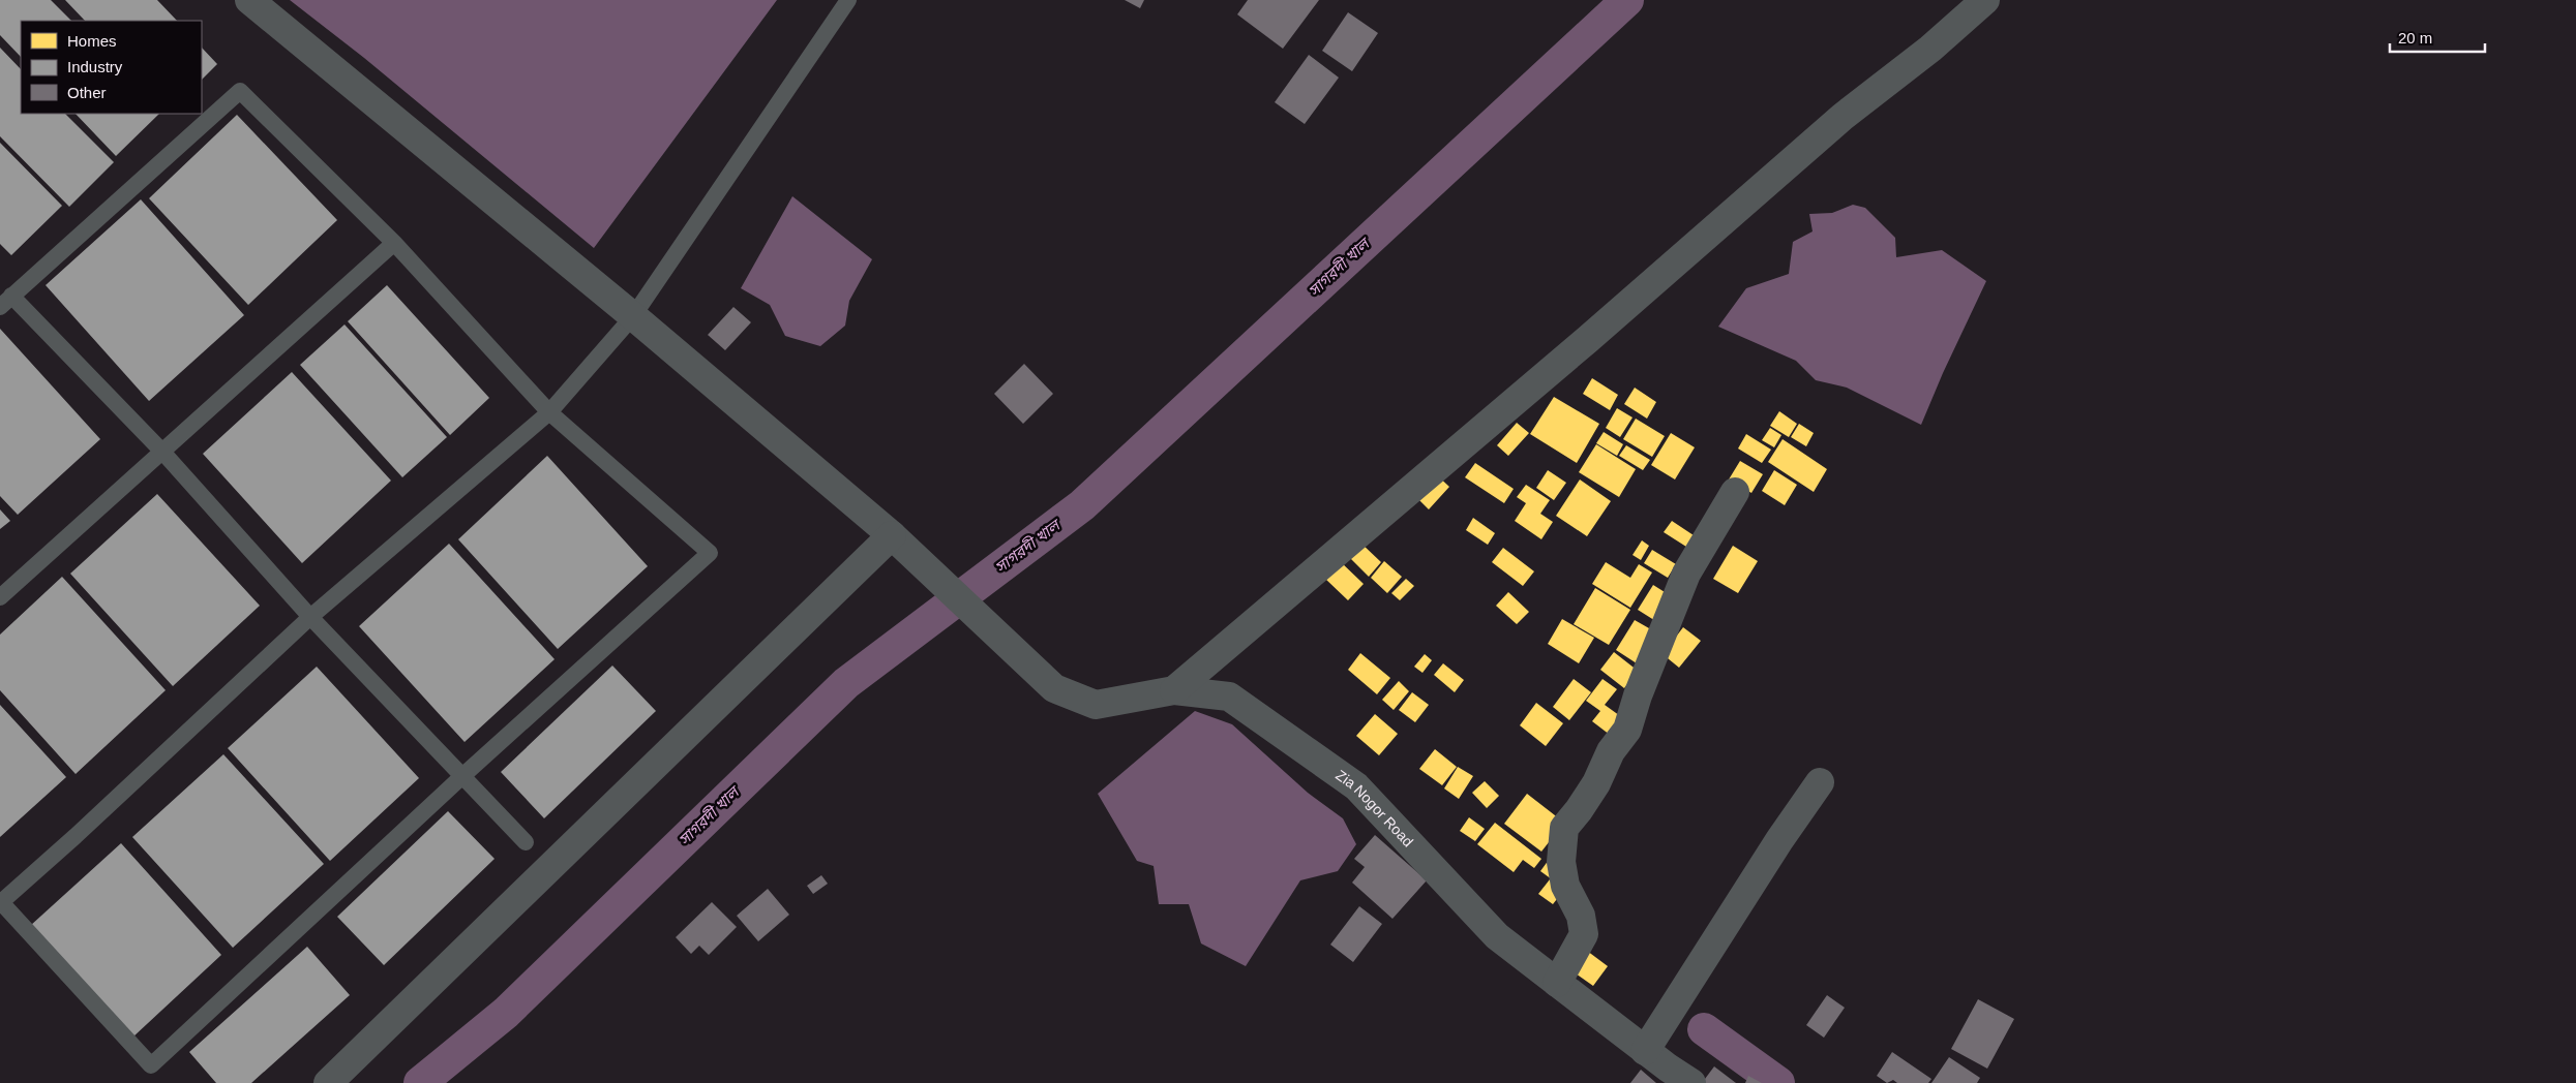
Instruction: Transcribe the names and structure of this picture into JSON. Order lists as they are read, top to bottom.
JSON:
{
  "streets": {
    "street": ["Zia Nogor Road"]
  },
  "water": ["সাগরদী খাল"],
  "legend": ["Homes", "Industry", "Other"],
  "scale_bar": "20 m"
}
